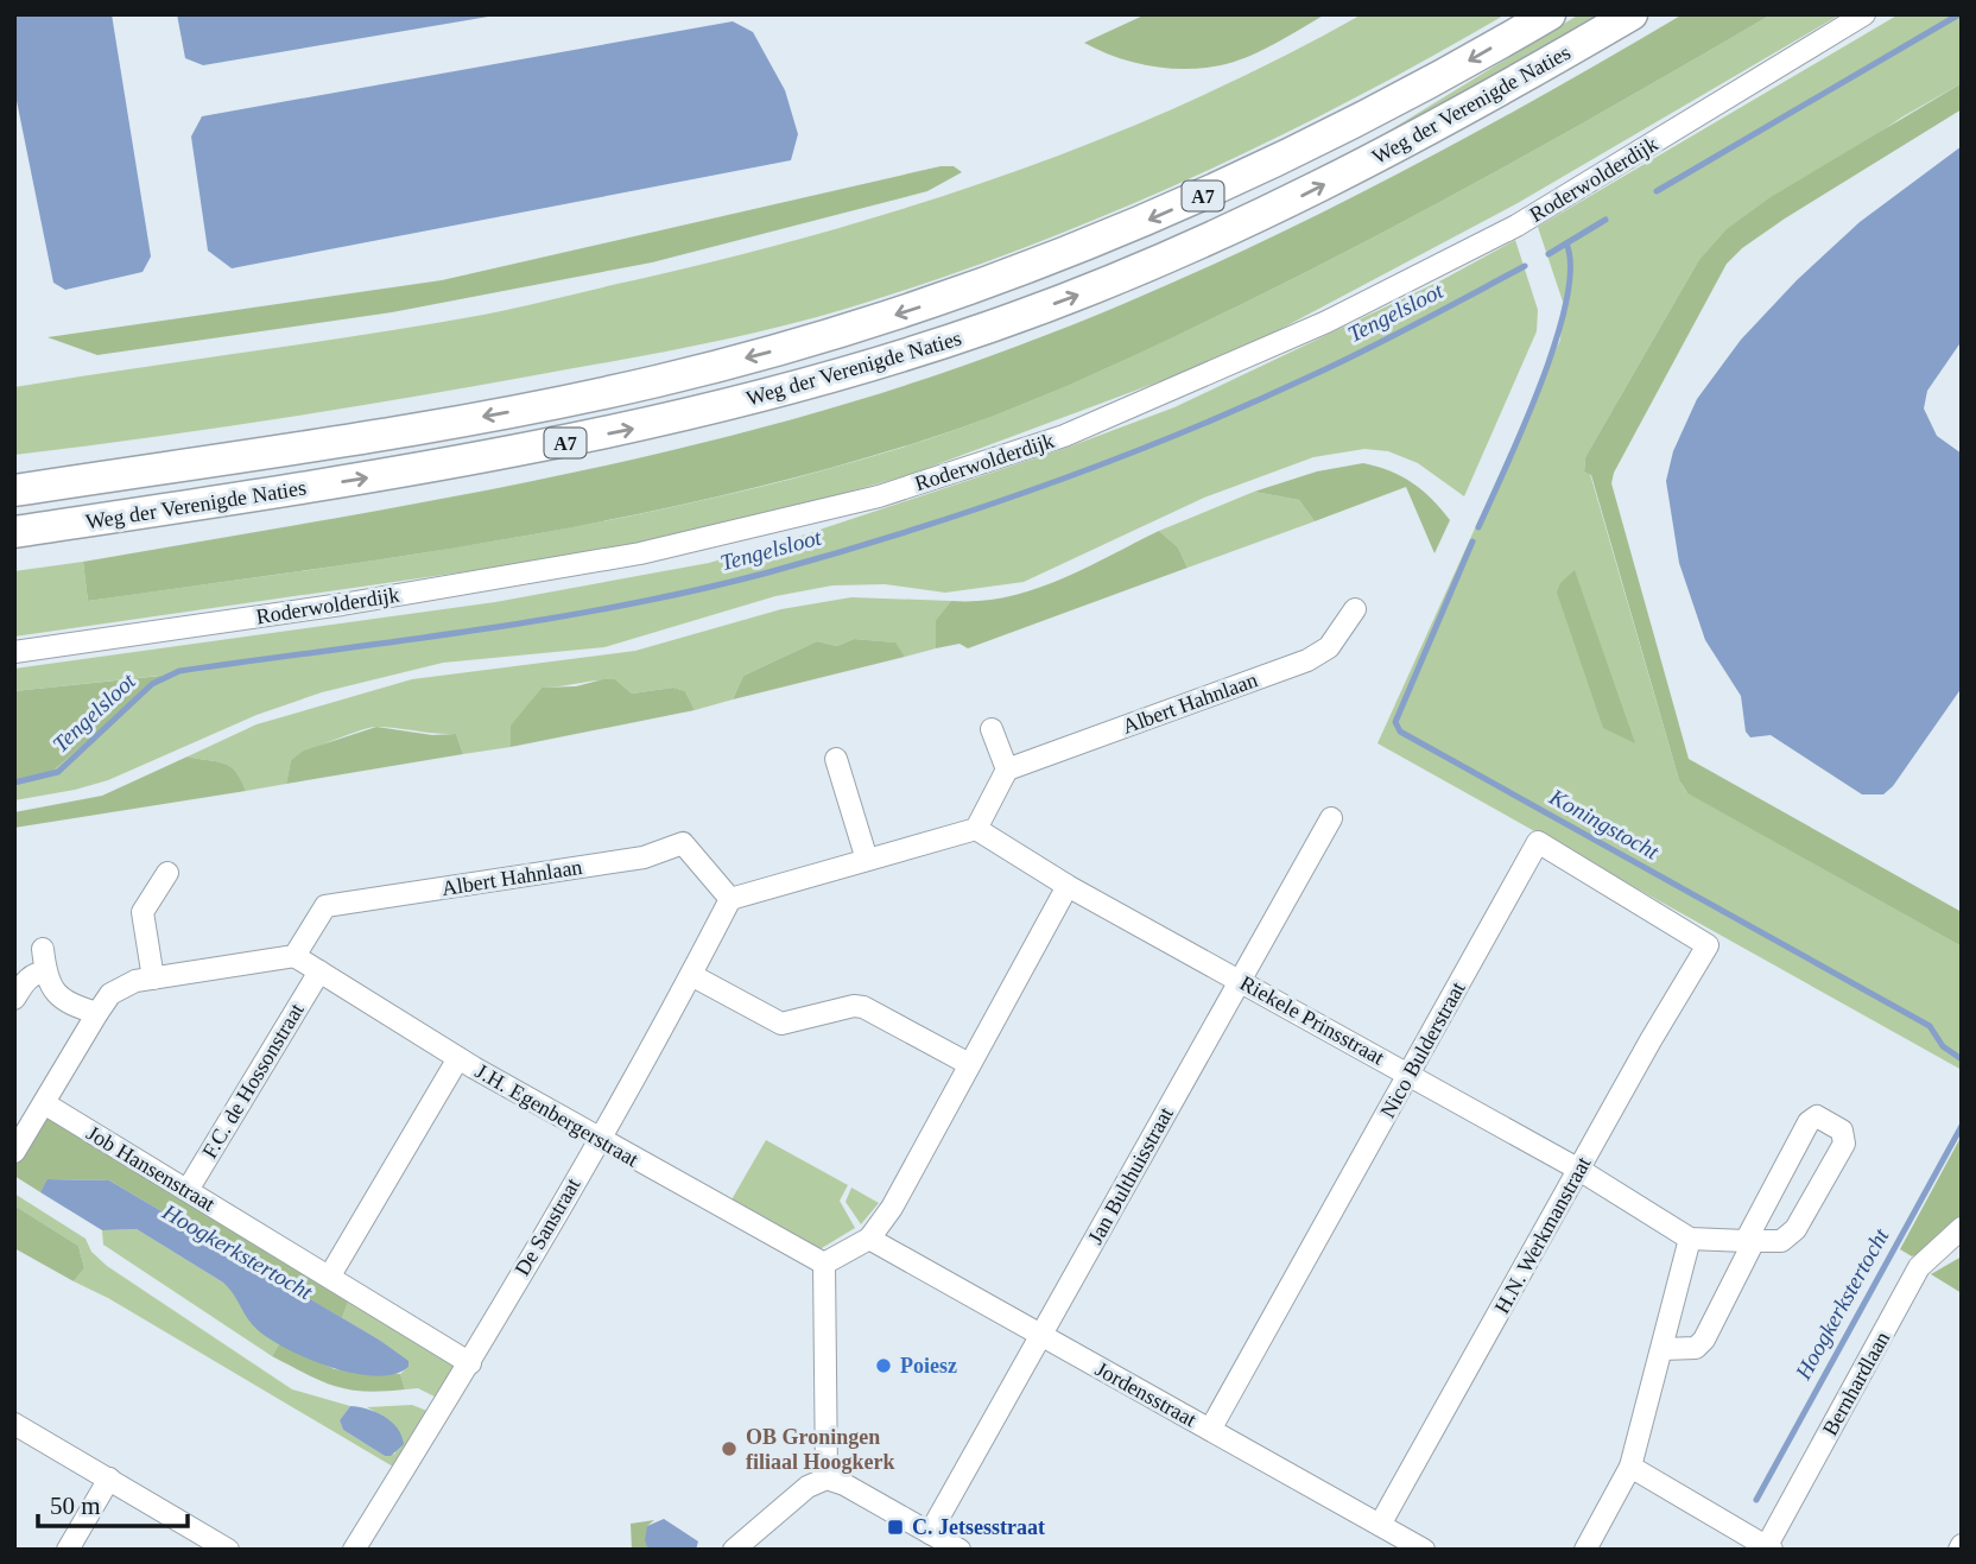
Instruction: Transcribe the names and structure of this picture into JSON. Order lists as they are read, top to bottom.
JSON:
{
  "streets": {
    "highway": ["Weg der Verenigde Naties", "A7"],
    "street": [
      "Roderwolderdijk",
      "Albert Hahnlaan",
      "Riekele Prinsstraat",
      "Nico Bulderstraat",
      "F.C. de Hossonstraat",
      "J.H. Egenbergerstraat",
      "Job Hansenstraat",
      "Jan Bulthuisstraat",
      "De Sanstraat",
      "H.N. Werkmanstraat",
      "Bernhardlaan",
      "Jordensstraat"
    ]
  },
  "crossings": [
    ["Weg der Verenigde Naties", "A7"],
    ["Albert Hahnlaan", "J.H. Egenbergerstraat"],
    ["Albert Hahnlaan", "De Sanstraat"],
    ["Riekele Prinsstraat", "Nico Bulderstraat"],
    ["Riekele Prinsstraat", "Jan Bulthuisstraat"],
    ["Riekele Prinsstraat", "H.N. Werkmanstraat"],
    ["Nico Bulderstraat", "H.N. Werkmanstraat"],
    ["Nico Bulderstraat", "Jordensstraat"],
    ["F.C. de Hossonstraat", "J.H. Egenbergerstraat"],
    ["F.C. de Hossonstraat", "Job Hansenstraat"],
    ["J.H. Egenbergerstraat", "De Sanstraat"],
    ["Job Hansenstraat", "De Sanstraat"],
    ["Jan Bulthuisstraat", "Jordensstraat"],
    ["H.N. Werkmanstraat", "Jordensstraat"]
  ],
  "water": ["Tengelsloot", "Koningstocht", "Hoogkerkstertocht"],
  "places": {
    "other": ["Poiesz", "OB Groningen filiaal Hoogkerk"],
    "transit": ["C. Jetsesstraat"]
  },
  "scale_bar": "50 m"
}
